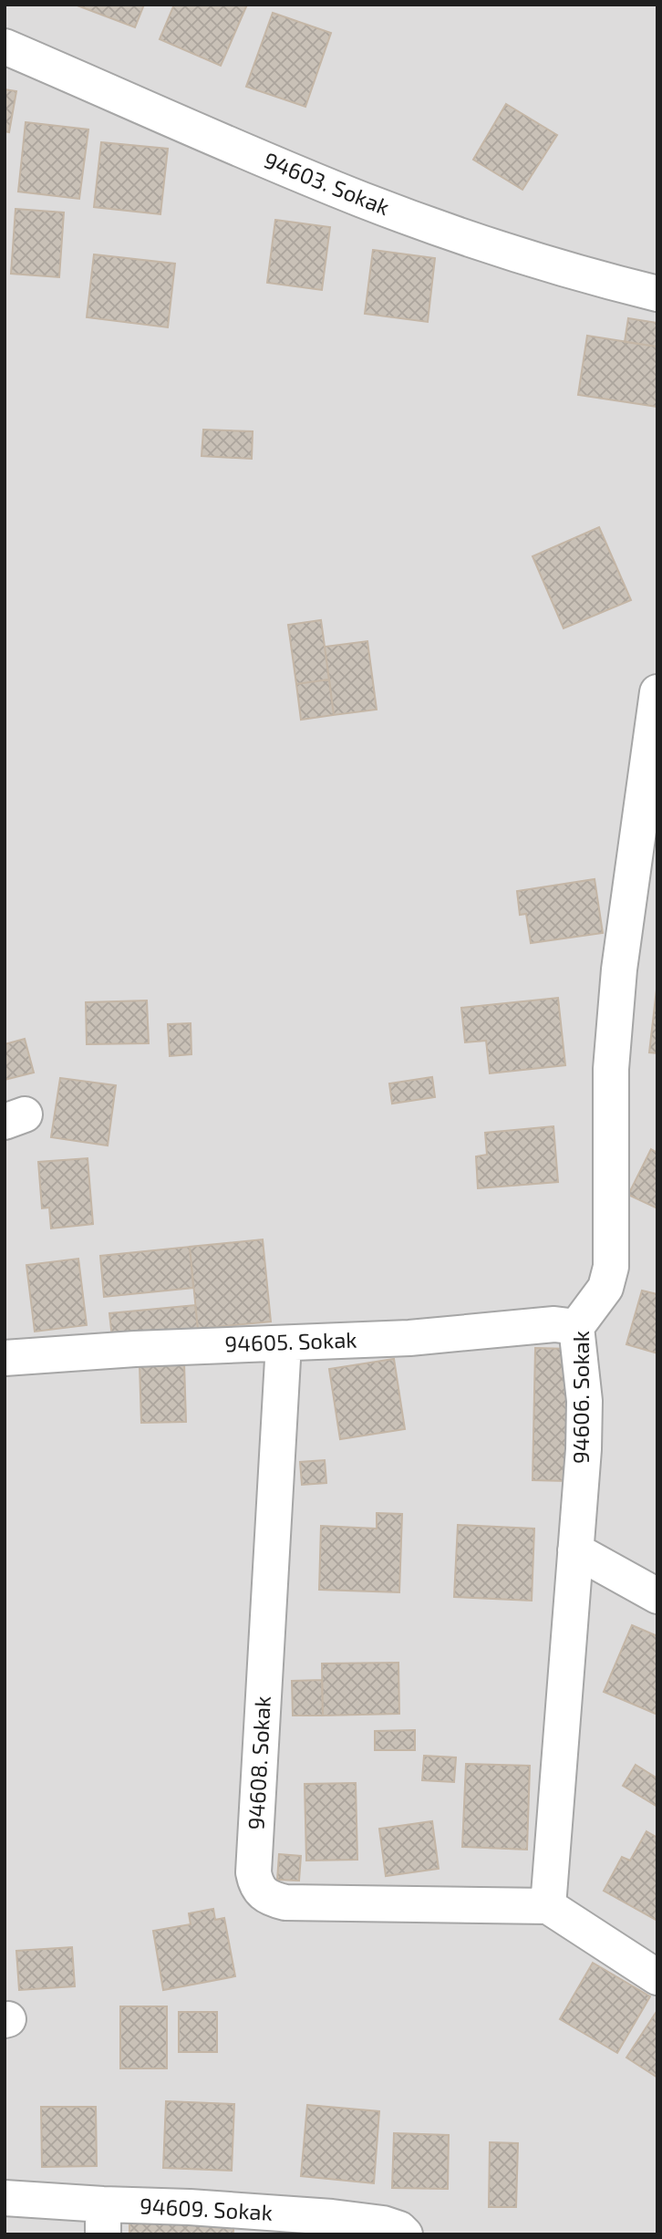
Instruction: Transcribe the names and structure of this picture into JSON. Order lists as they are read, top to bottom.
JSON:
{
  "streets": {
    "street": [
      "94603. Sokak",
      "94605. Sokak",
      "94606. Sokak",
      "94608. Sokak",
      "94609. Sokak"
    ]
  },
  "crossings": [
    ["94605. Sokak", "94606. Sokak"],
    ["94605. Sokak", "94608. Sokak"],
    ["94606. Sokak", "94608. Sokak"]
  ]
}
